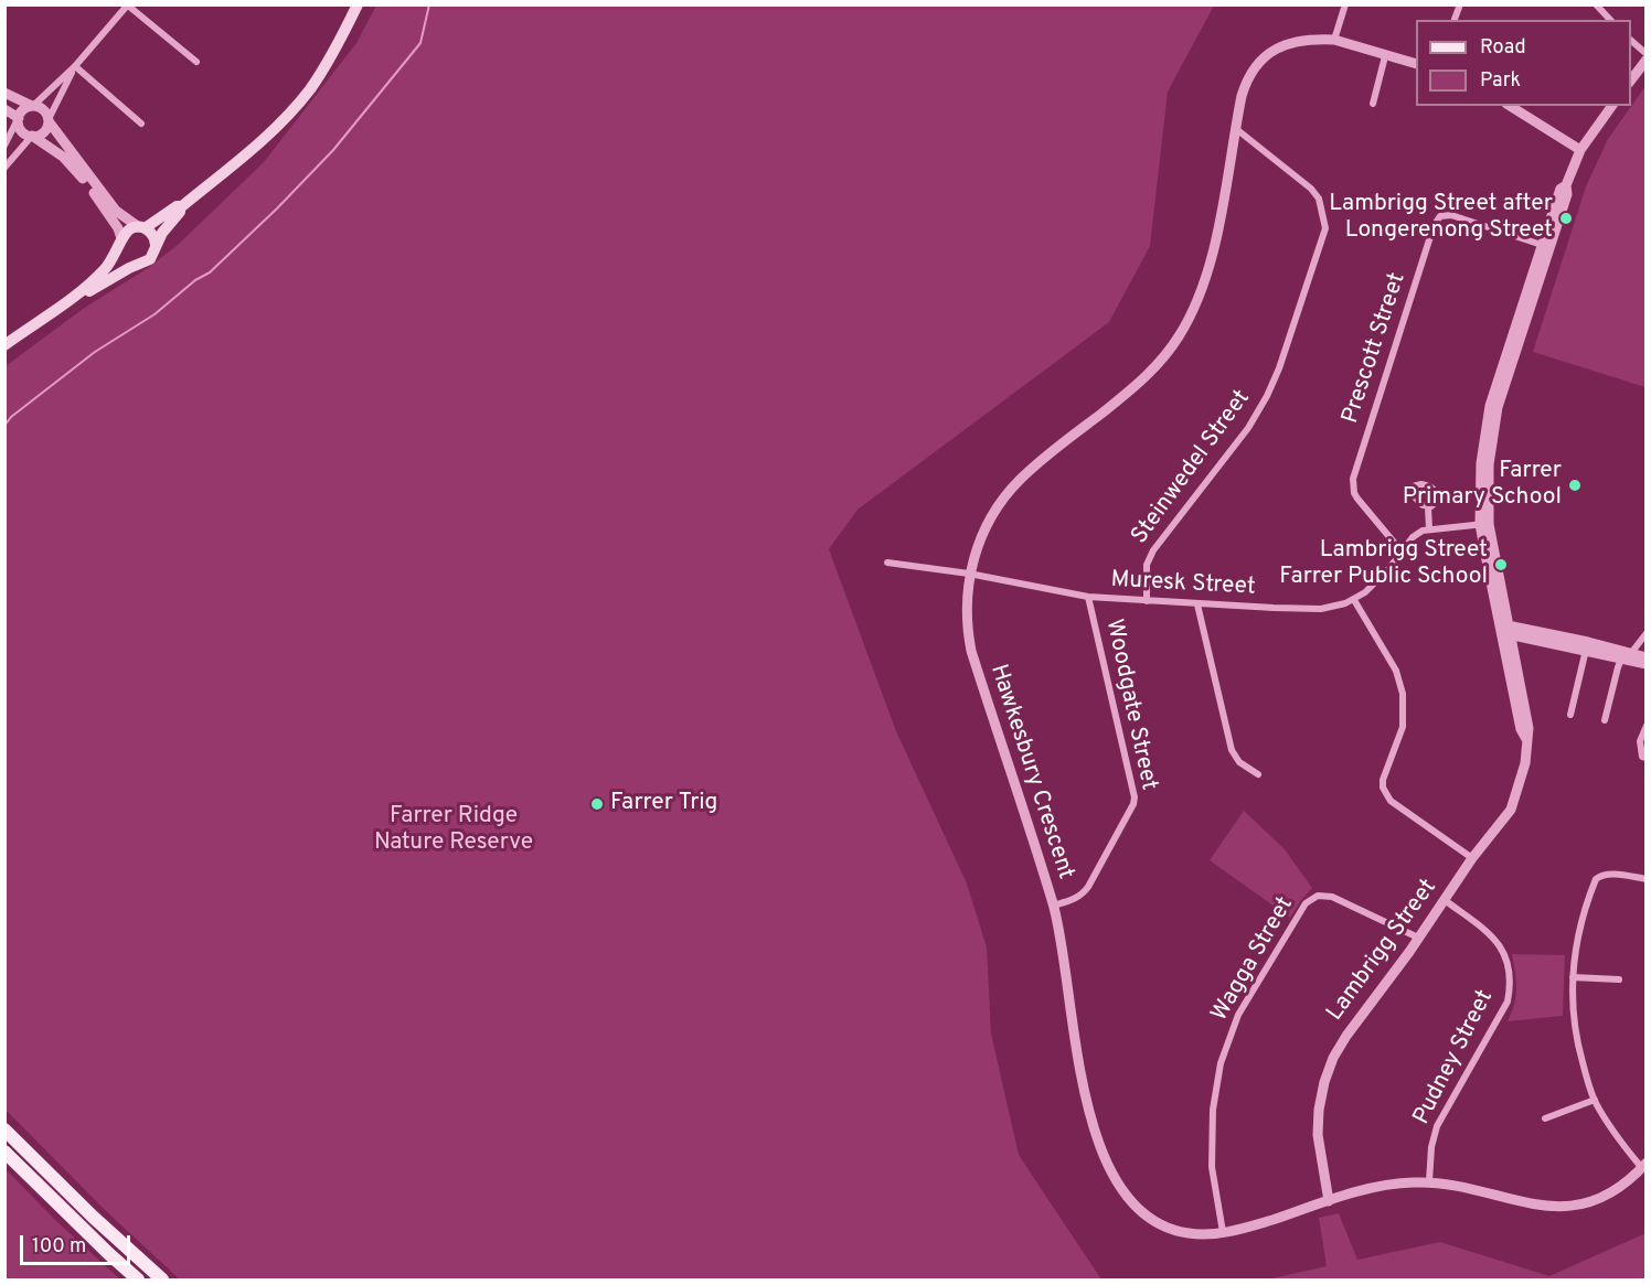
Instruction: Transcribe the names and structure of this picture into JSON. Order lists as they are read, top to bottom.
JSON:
{
  "streets": {
    "street": [
      "Prescott Street",
      "Steinwedel Street",
      "Muresk Street",
      "Woodgate Street",
      "Hawkesbury Crescent",
      "Lambrigg Street",
      "Wagga Street",
      "Pudney Street"
    ]
  },
  "crossings": [
    ["Prescott Street", "Muresk Street"],
    ["Prescott Street", "Lambrigg Street"],
    ["Steinwedel Street", "Muresk Street"],
    ["Steinwedel Street", "Hawkesbury Crescent"],
    ["Muresk Street", "Woodgate Street"],
    ["Muresk Street", "Hawkesbury Crescent"],
    ["Woodgate Street", "Hawkesbury Crescent"],
    ["Hawkesbury Crescent", "Lambrigg Street"],
    ["Hawkesbury Crescent", "Wagga Street"],
    ["Hawkesbury Crescent", "Pudney Street"],
    ["Lambrigg Street", "Wagga Street"],
    ["Lambrigg Street", "Pudney Street"]
  ],
  "parks": ["Farrer Ridge Nature Reserve"],
  "places": [
    "Lambrigg Street after Longerenong Street",
    "Farrer Primary School",
    "Lambrigg Street Farrer Public School",
    "Farrer Trig"
  ],
  "legend": ["Road", "Park"],
  "scale_bar": "100 m"
}
